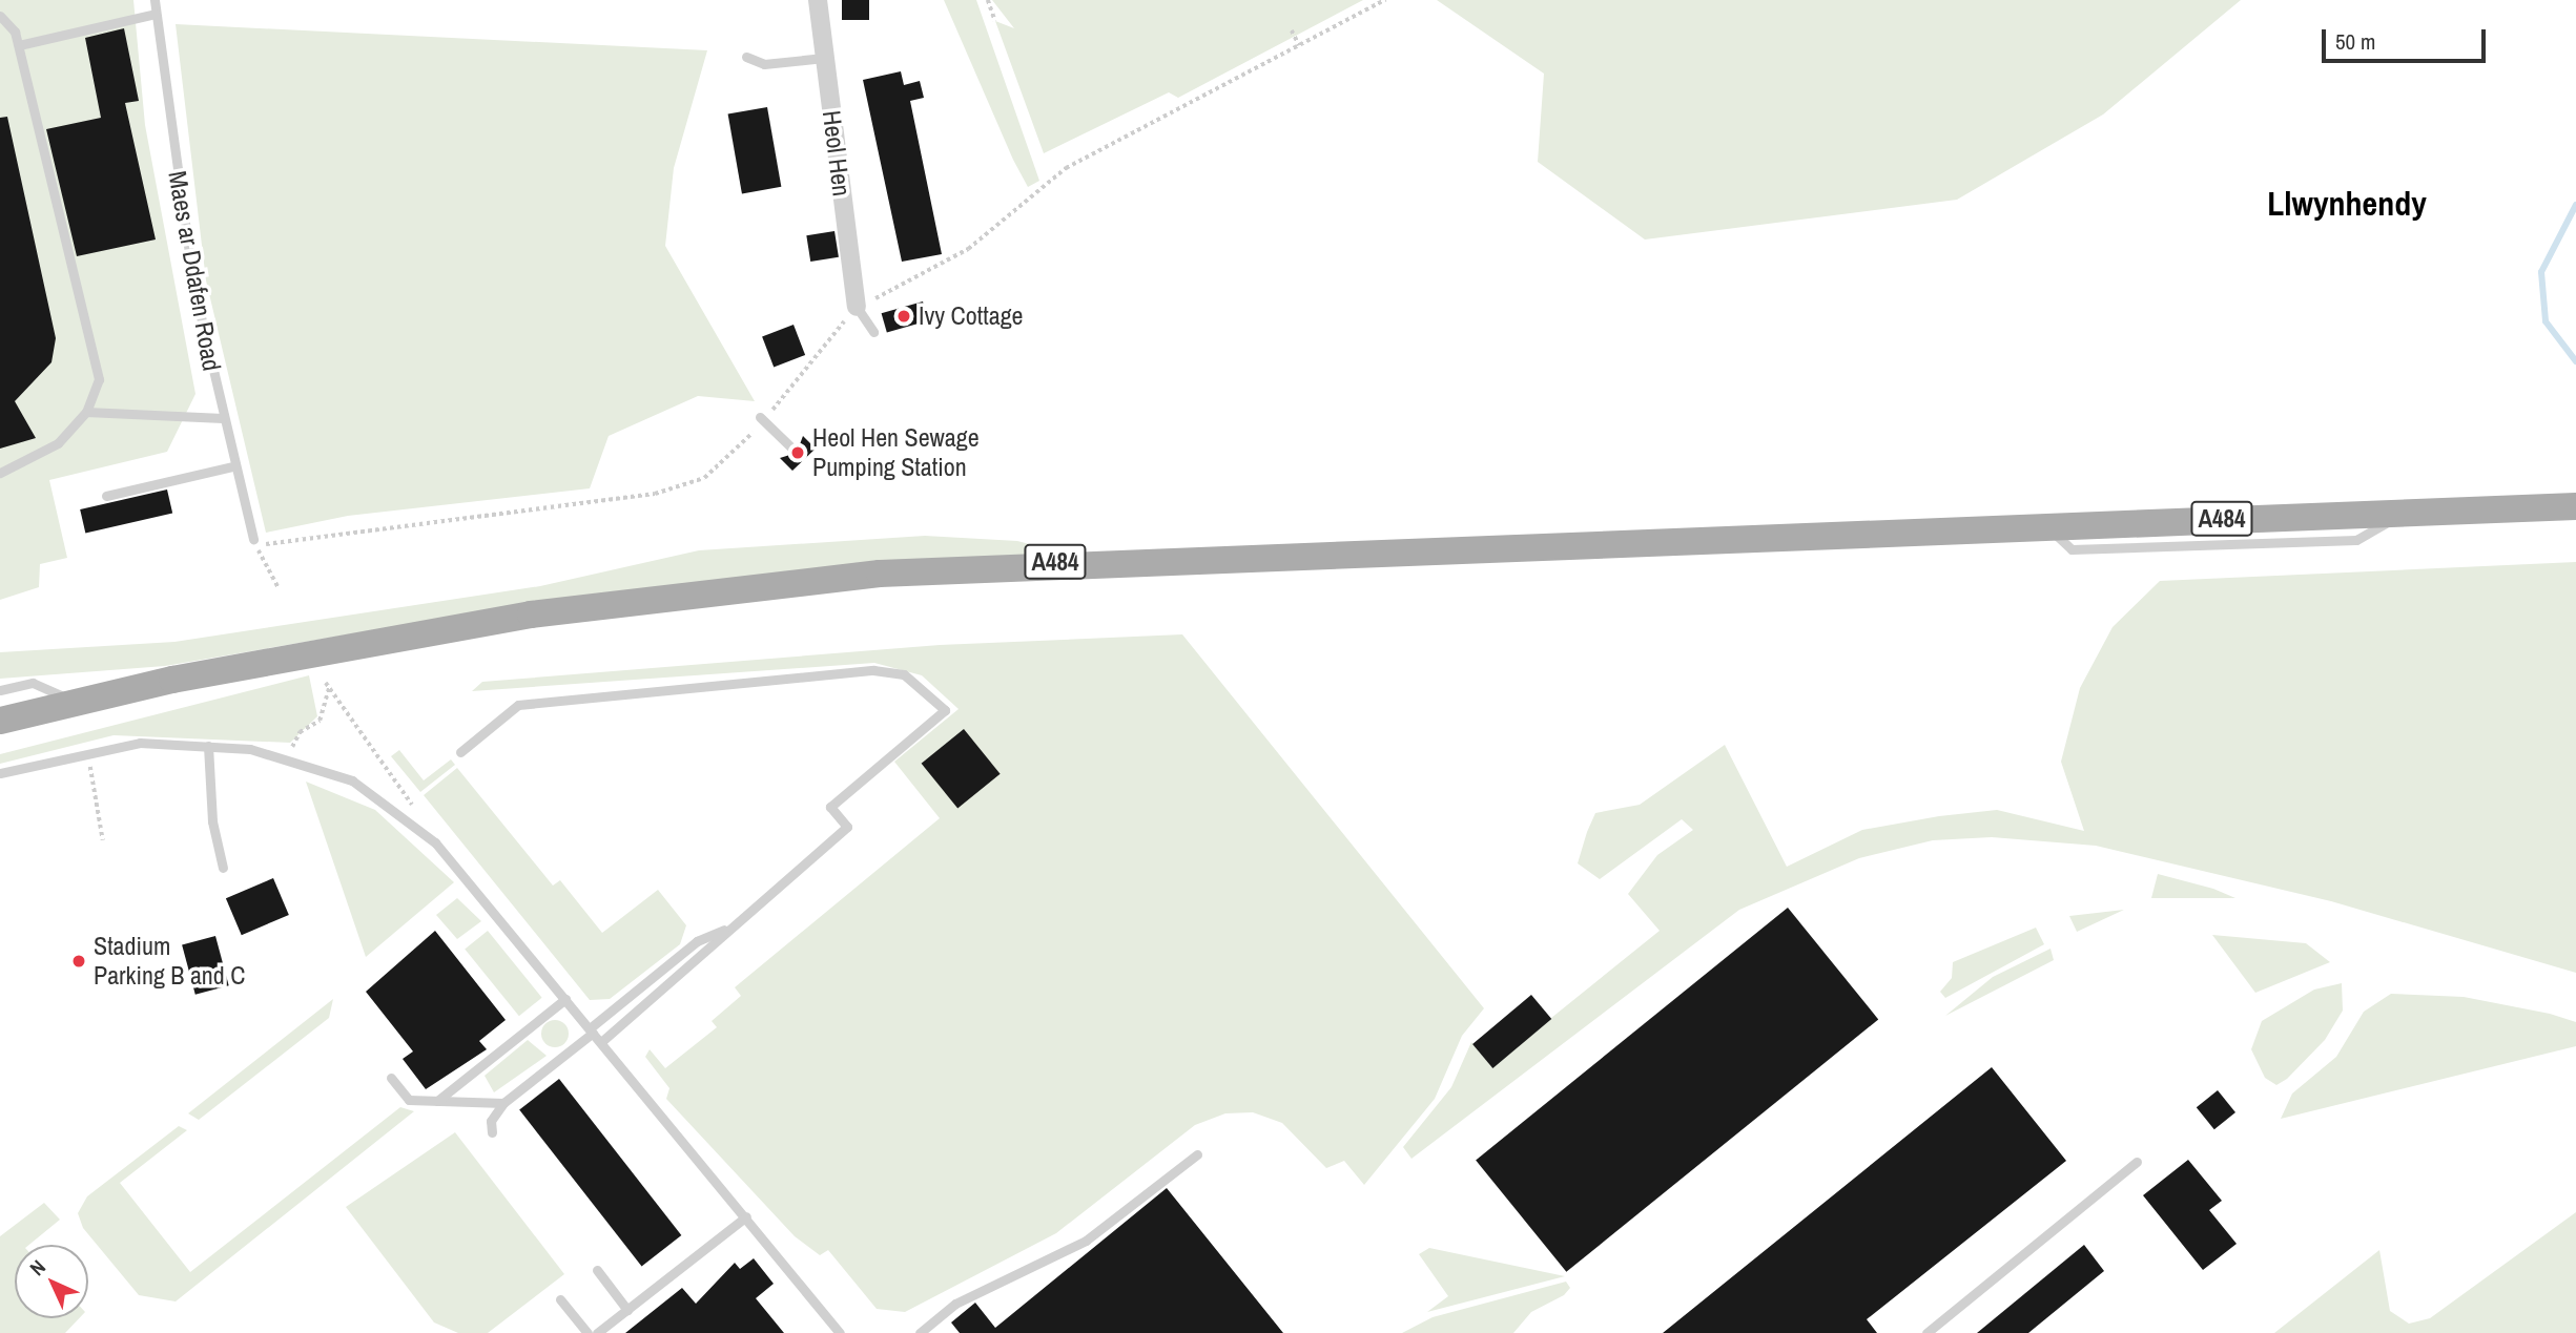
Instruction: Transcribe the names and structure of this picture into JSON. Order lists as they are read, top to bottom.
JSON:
{
  "streets": {
    "main road": ["A484"],
    "street": ["Heol Hen"],
    "lane": ["Maes ar Ddafen Road"]
  },
  "districts": ["Llwynhendy"],
  "places": ["Ivy Cottage", "Heol Hen Sewage Pumping Station", "Stadium Parking B and C"],
  "scale_bar": "50 m",
  "north": "top left"
}
